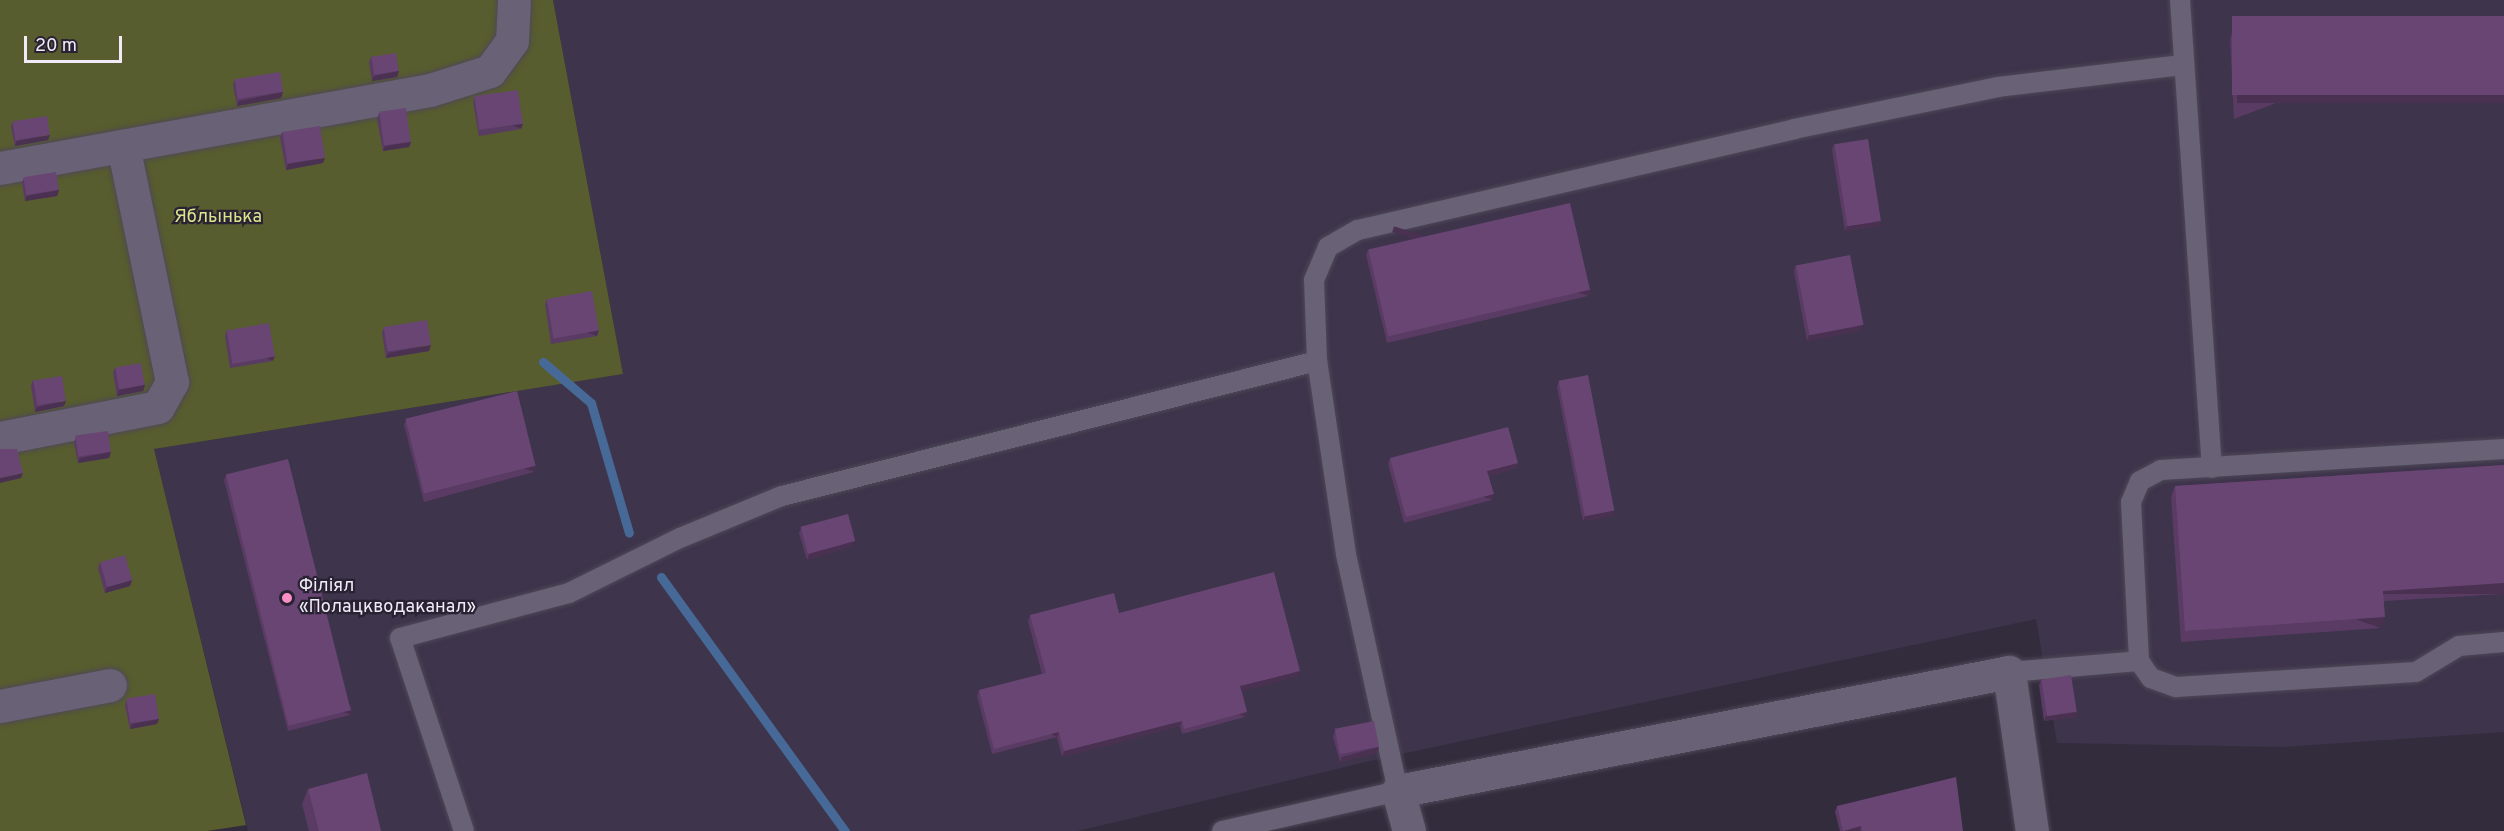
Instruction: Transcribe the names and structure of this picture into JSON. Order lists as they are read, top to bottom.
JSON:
{
  "parks": ["Яблынька"],
  "places": ["Філіял «Полацкводаканал»"],
  "scale_bar": "20 m"
}
